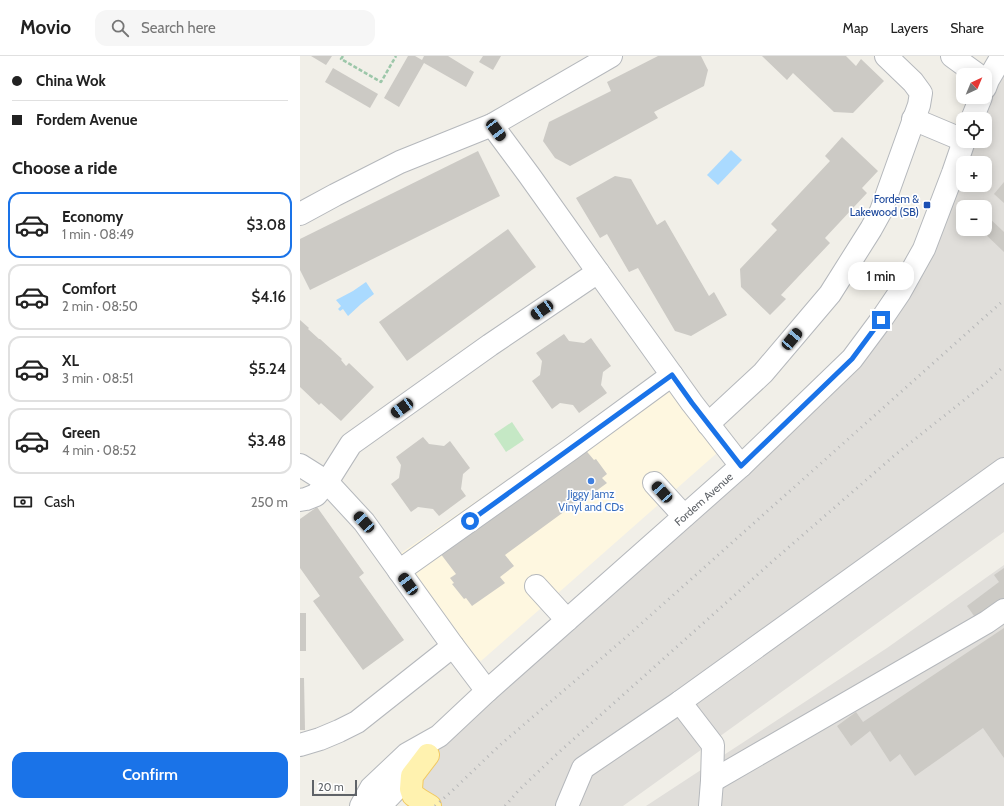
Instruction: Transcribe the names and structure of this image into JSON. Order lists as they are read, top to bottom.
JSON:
{
  "streets": {
    "street": ["Fordem Avenue"]
  },
  "places": {
    "transit": ["Fordem & Lakewood (SB)"],
    "other": ["Jiggy Jamz Vinyl and CDs"]
  },
  "scale_bar": "20 m",
  "north": "top right",
  "page": {
    "header": "Movio",
    "search": "Search here",
    "nav": ["Map", "Layers", "Share"],
    "banner": ["China Wok", "Fordem Avenue"],
    "map_buttons": ["+", "−"],
    "heading": "Choose a ride",
    "list": [
      {
        "name": "Economy",
        "note": "1 min · 08:49",
        "value": "$3.08"
      },
      {
        "name": "Comfort",
        "note": "2 min · 08:50",
        "value": "$4.16"
      },
      {
        "name": "XL",
        "note": "3 min · 08:51",
        "value": "$5.24"
      },
      {
        "name": "Green",
        "note": "4 min · 08:52",
        "value": "$3.48"
      }
    ],
    "bubble": "1 min",
    "pay": ["Cash", "250 m"],
    "buttons": "Confirm",
    "scale": "20 m"
  }
}
